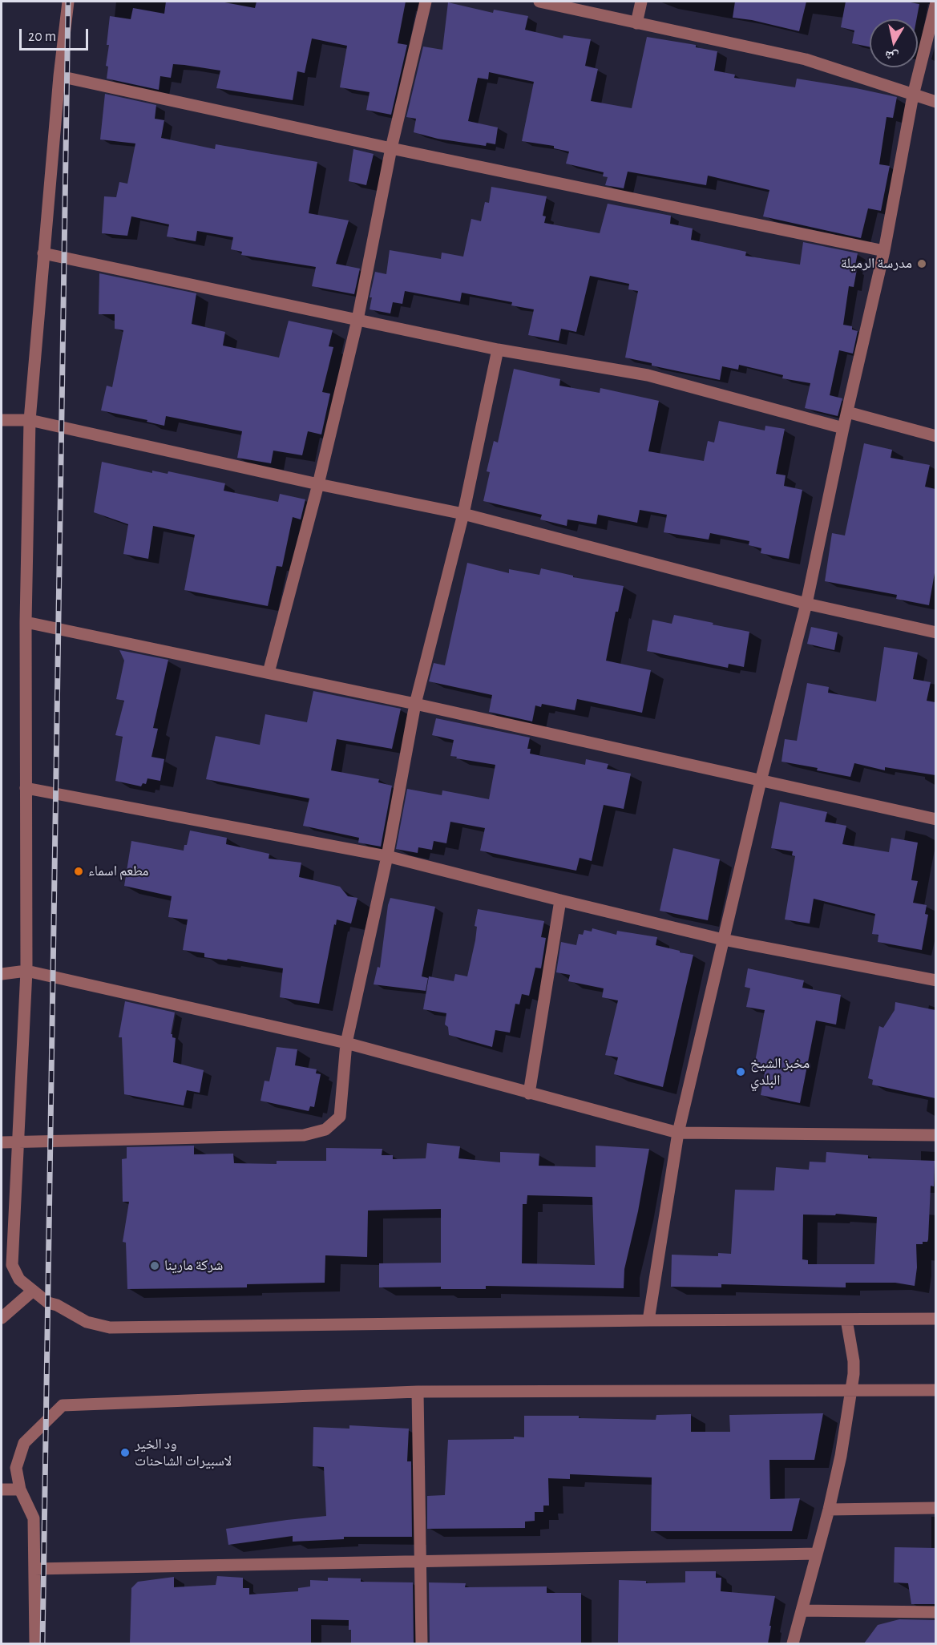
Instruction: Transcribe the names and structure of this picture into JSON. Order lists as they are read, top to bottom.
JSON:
{
  "places": [
    "مدرسة الرميلة",
    "مطعم اسماء",
    "مخبز الشيخ البلدي",
    "شركة مارينا",
    "ود الخير لاسبيرات الشاحنات"
  ],
  "scale_bar": "20 m",
  "north": "bottom"
}
